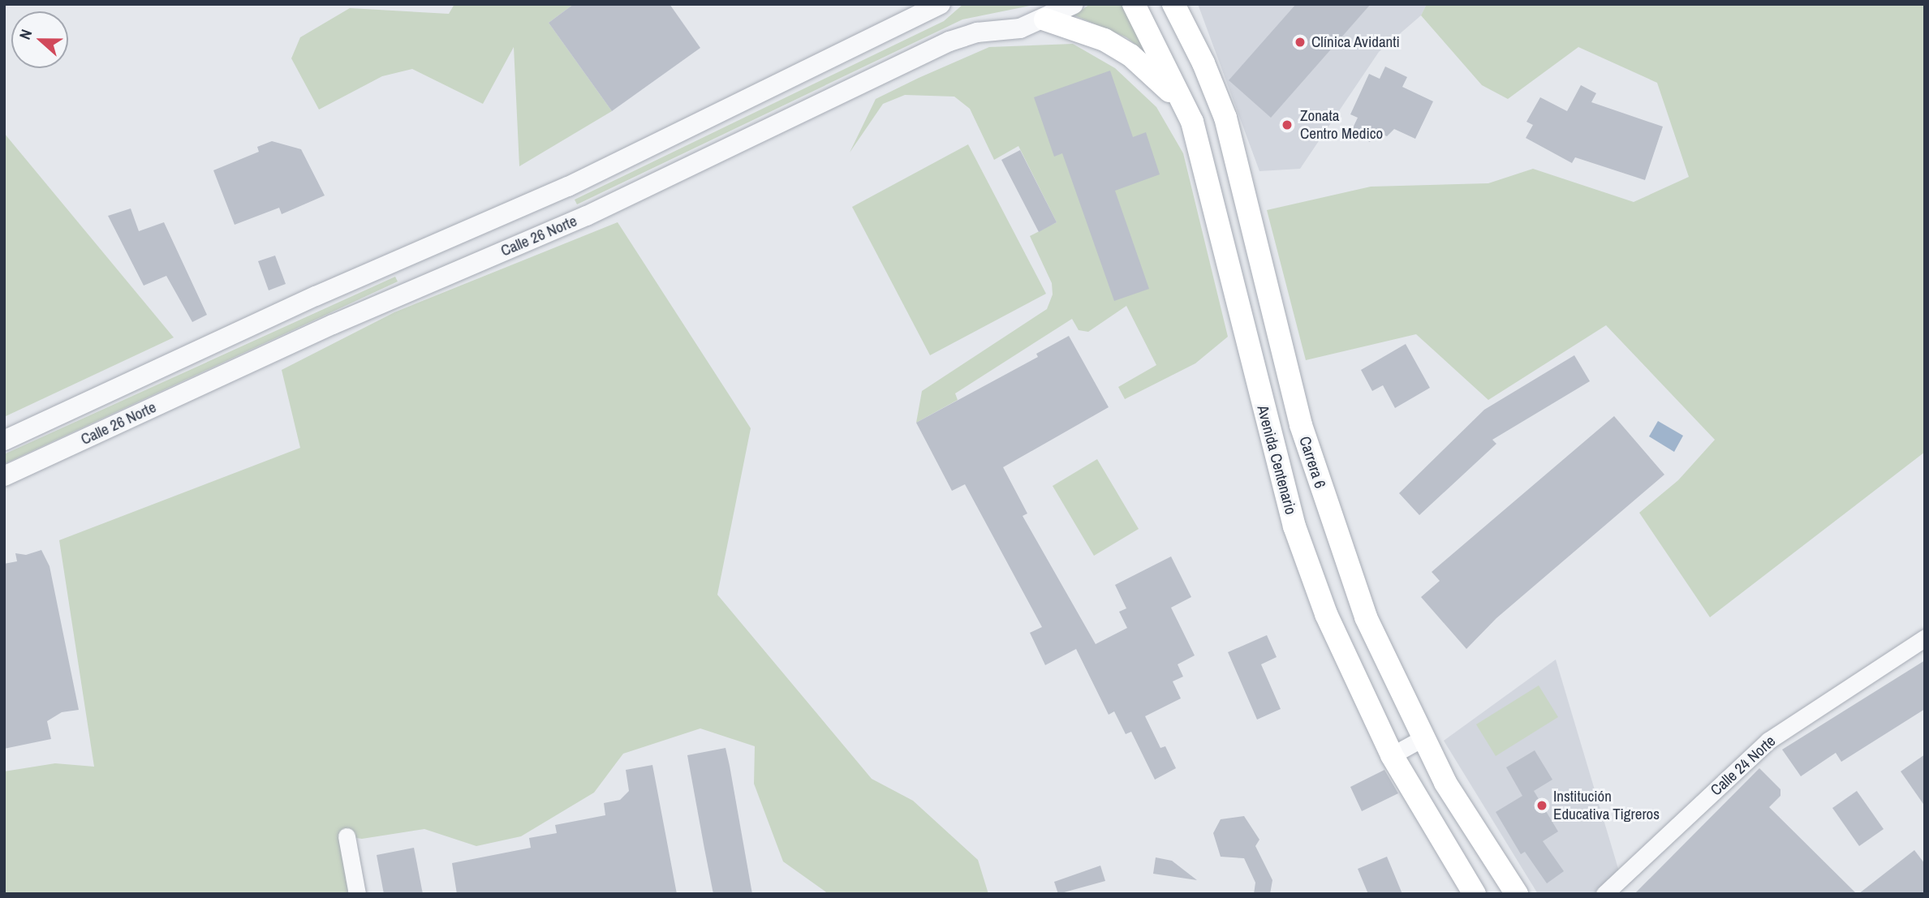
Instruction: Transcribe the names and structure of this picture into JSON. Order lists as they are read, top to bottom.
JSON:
{
  "streets": {
    "main road": ["Avenida Centenario", "Carrera 6"],
    "street": ["Calle 26 Norte", "Calle 24 Norte"]
  },
  "places": ["Clínica Avidanti", "Zonata Centro Medico", "Institución Educativa Tigreros"],
  "north": "left"
}
